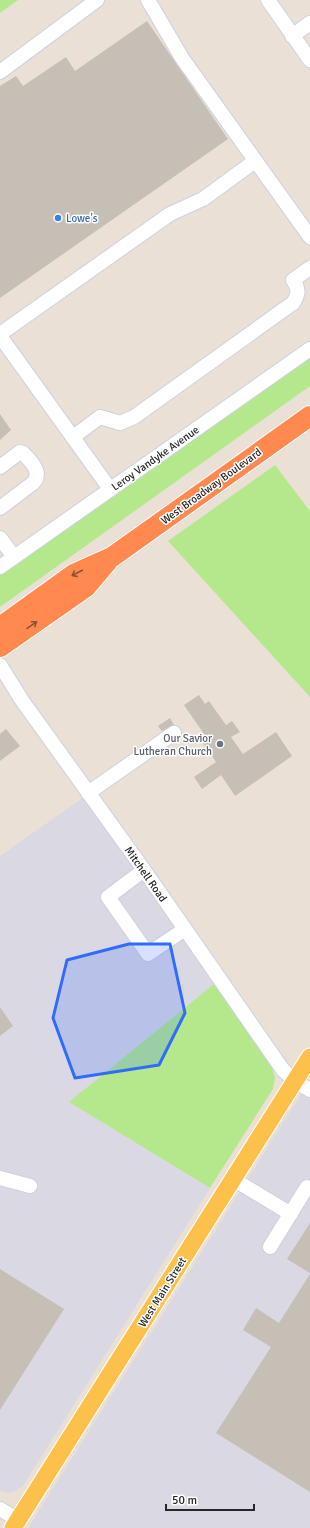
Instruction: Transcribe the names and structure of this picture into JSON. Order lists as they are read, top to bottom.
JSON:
{
  "streets": {
    "highway": ["West Broadway Boulevard"],
    "main road": ["West Main Street"],
    "street": ["Leroy Vandyke Avenue", "Mitchell Road"]
  },
  "crossings": [
    ["Mitchell Road", "West Main Street"]
  ],
  "places": ["Lowe's", "Our Savior Lutheran Church"],
  "scale_bar": "50 m"
}
